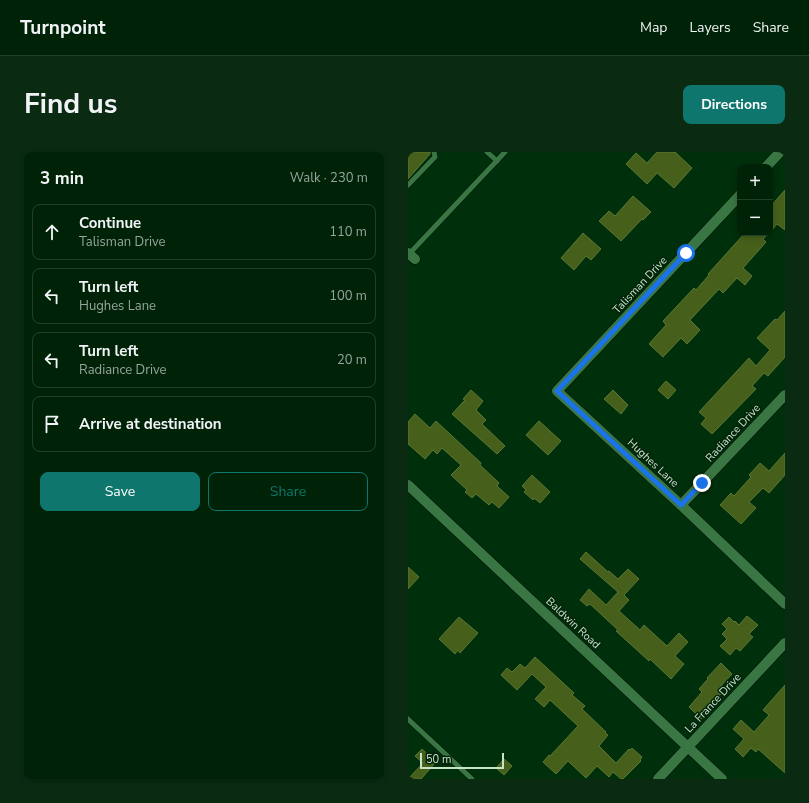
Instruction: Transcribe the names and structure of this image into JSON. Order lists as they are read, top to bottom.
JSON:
{
  "streets": {
    "street": [
      "Talisman Drive",
      "Radiance Drive",
      "Hughes Lane",
      "Baldwin Road",
      "La France Drive"
    ]
  },
  "crossings": [
    ["Talisman Drive", "Hughes Lane"],
    ["Radiance Drive", "Hughes Lane"],
    ["Baldwin Road", "La France Drive"]
  ],
  "scale_bar": "50 m",
  "page": {
    "header": "Turnpoint",
    "nav": ["Map", "Layers", "Share"],
    "title": "Find us",
    "buttons": [
      "Directions",
      ["Save", "Share"]
    ],
    "heading": ["3 min", "Walk · 230 m"],
    "map_buttons": ["+", "−"],
    "list": [
      ["Continue", "Talisman Drive", "110 m"],
      ["Turn left", "Hughes Lane", "100 m"],
      ["Turn left", "Radiance Drive", "20 m"],
      "Arrive at destination"
    ],
    "scale": "50 m"
  }
}
